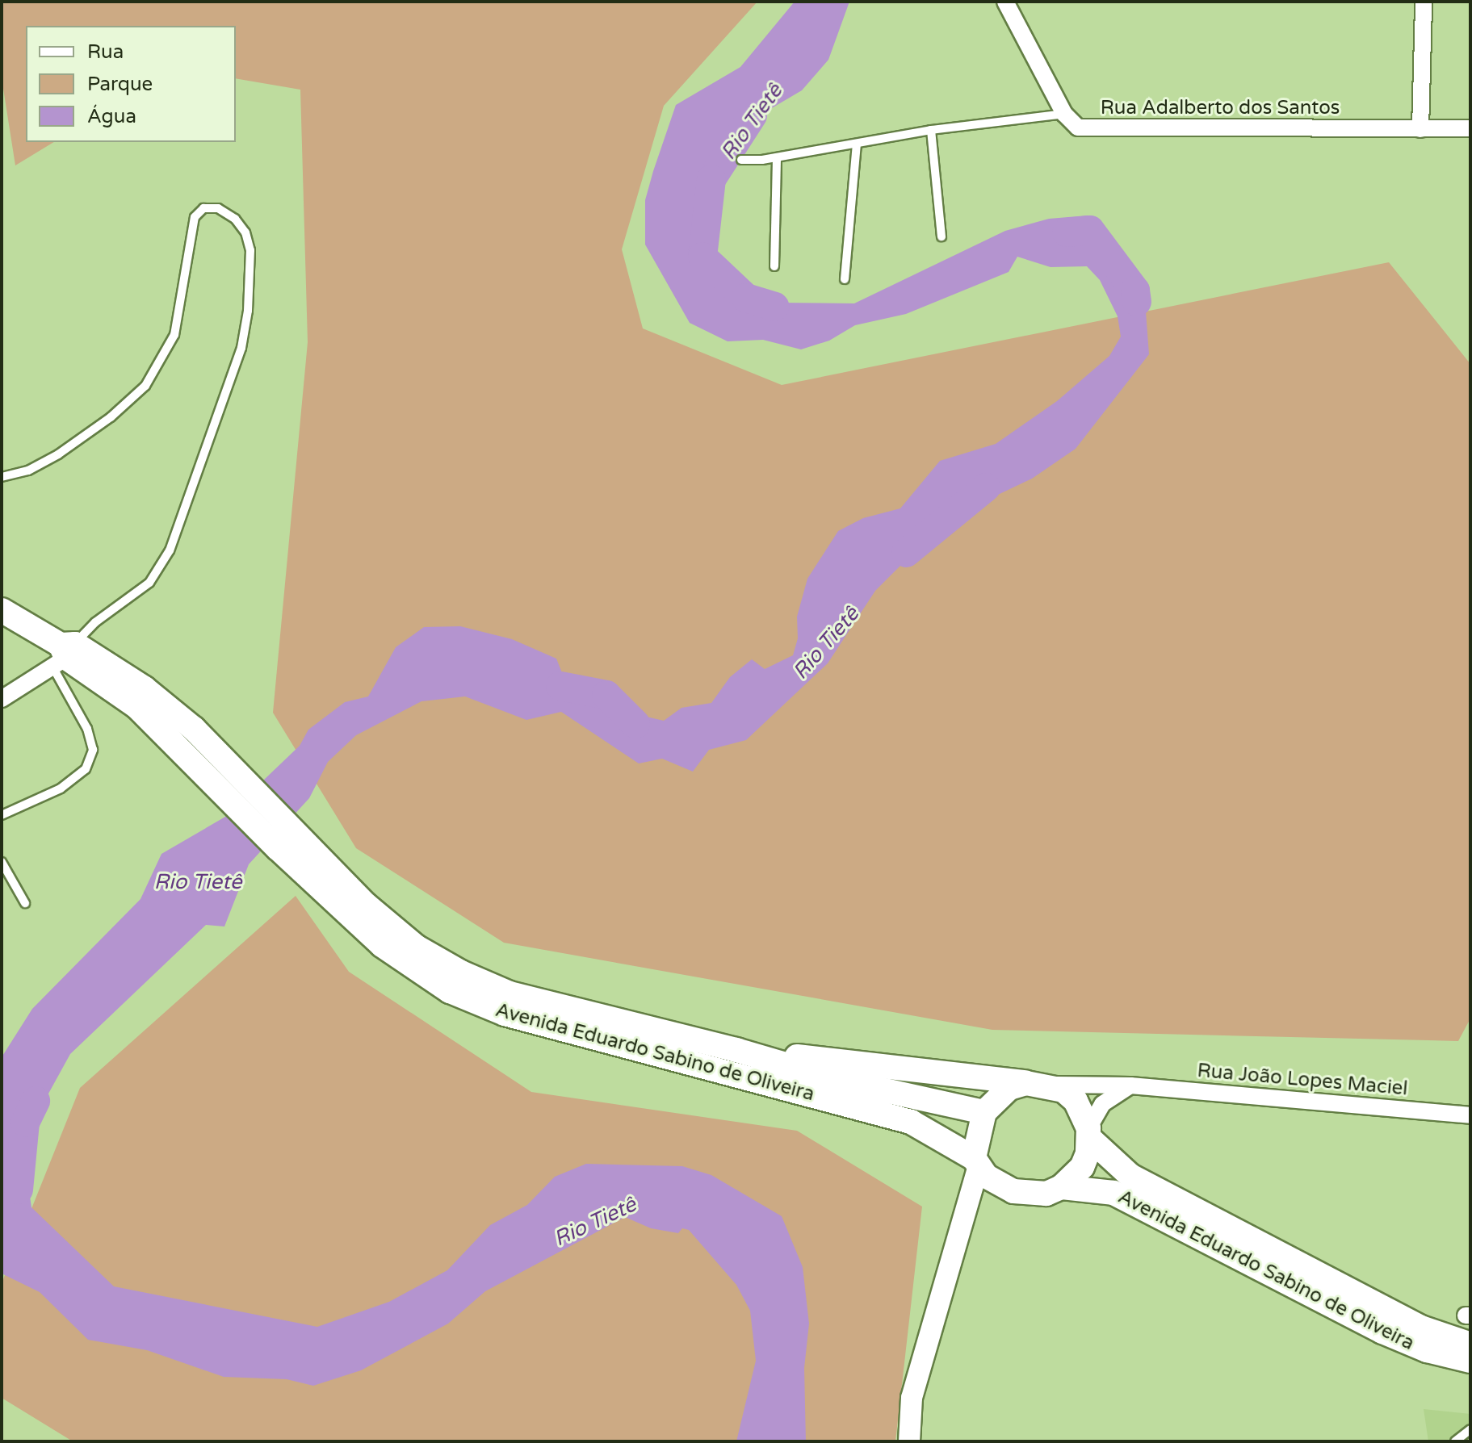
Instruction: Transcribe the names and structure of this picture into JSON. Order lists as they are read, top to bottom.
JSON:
{
  "streets": {
    "main road": ["Avenida Eduardo Sabino de Oliveira"],
    "street": ["Rua Adalberto dos Santos", "Rua João Lopes Maciel"]
  },
  "crossings": [
    ["Avenida Eduardo Sabino de Oliveira", "Rua João Lopes Maciel"]
  ],
  "water": ["Rio Tietê"],
  "legend": ["Rua", "Parque", "Água"]
}
